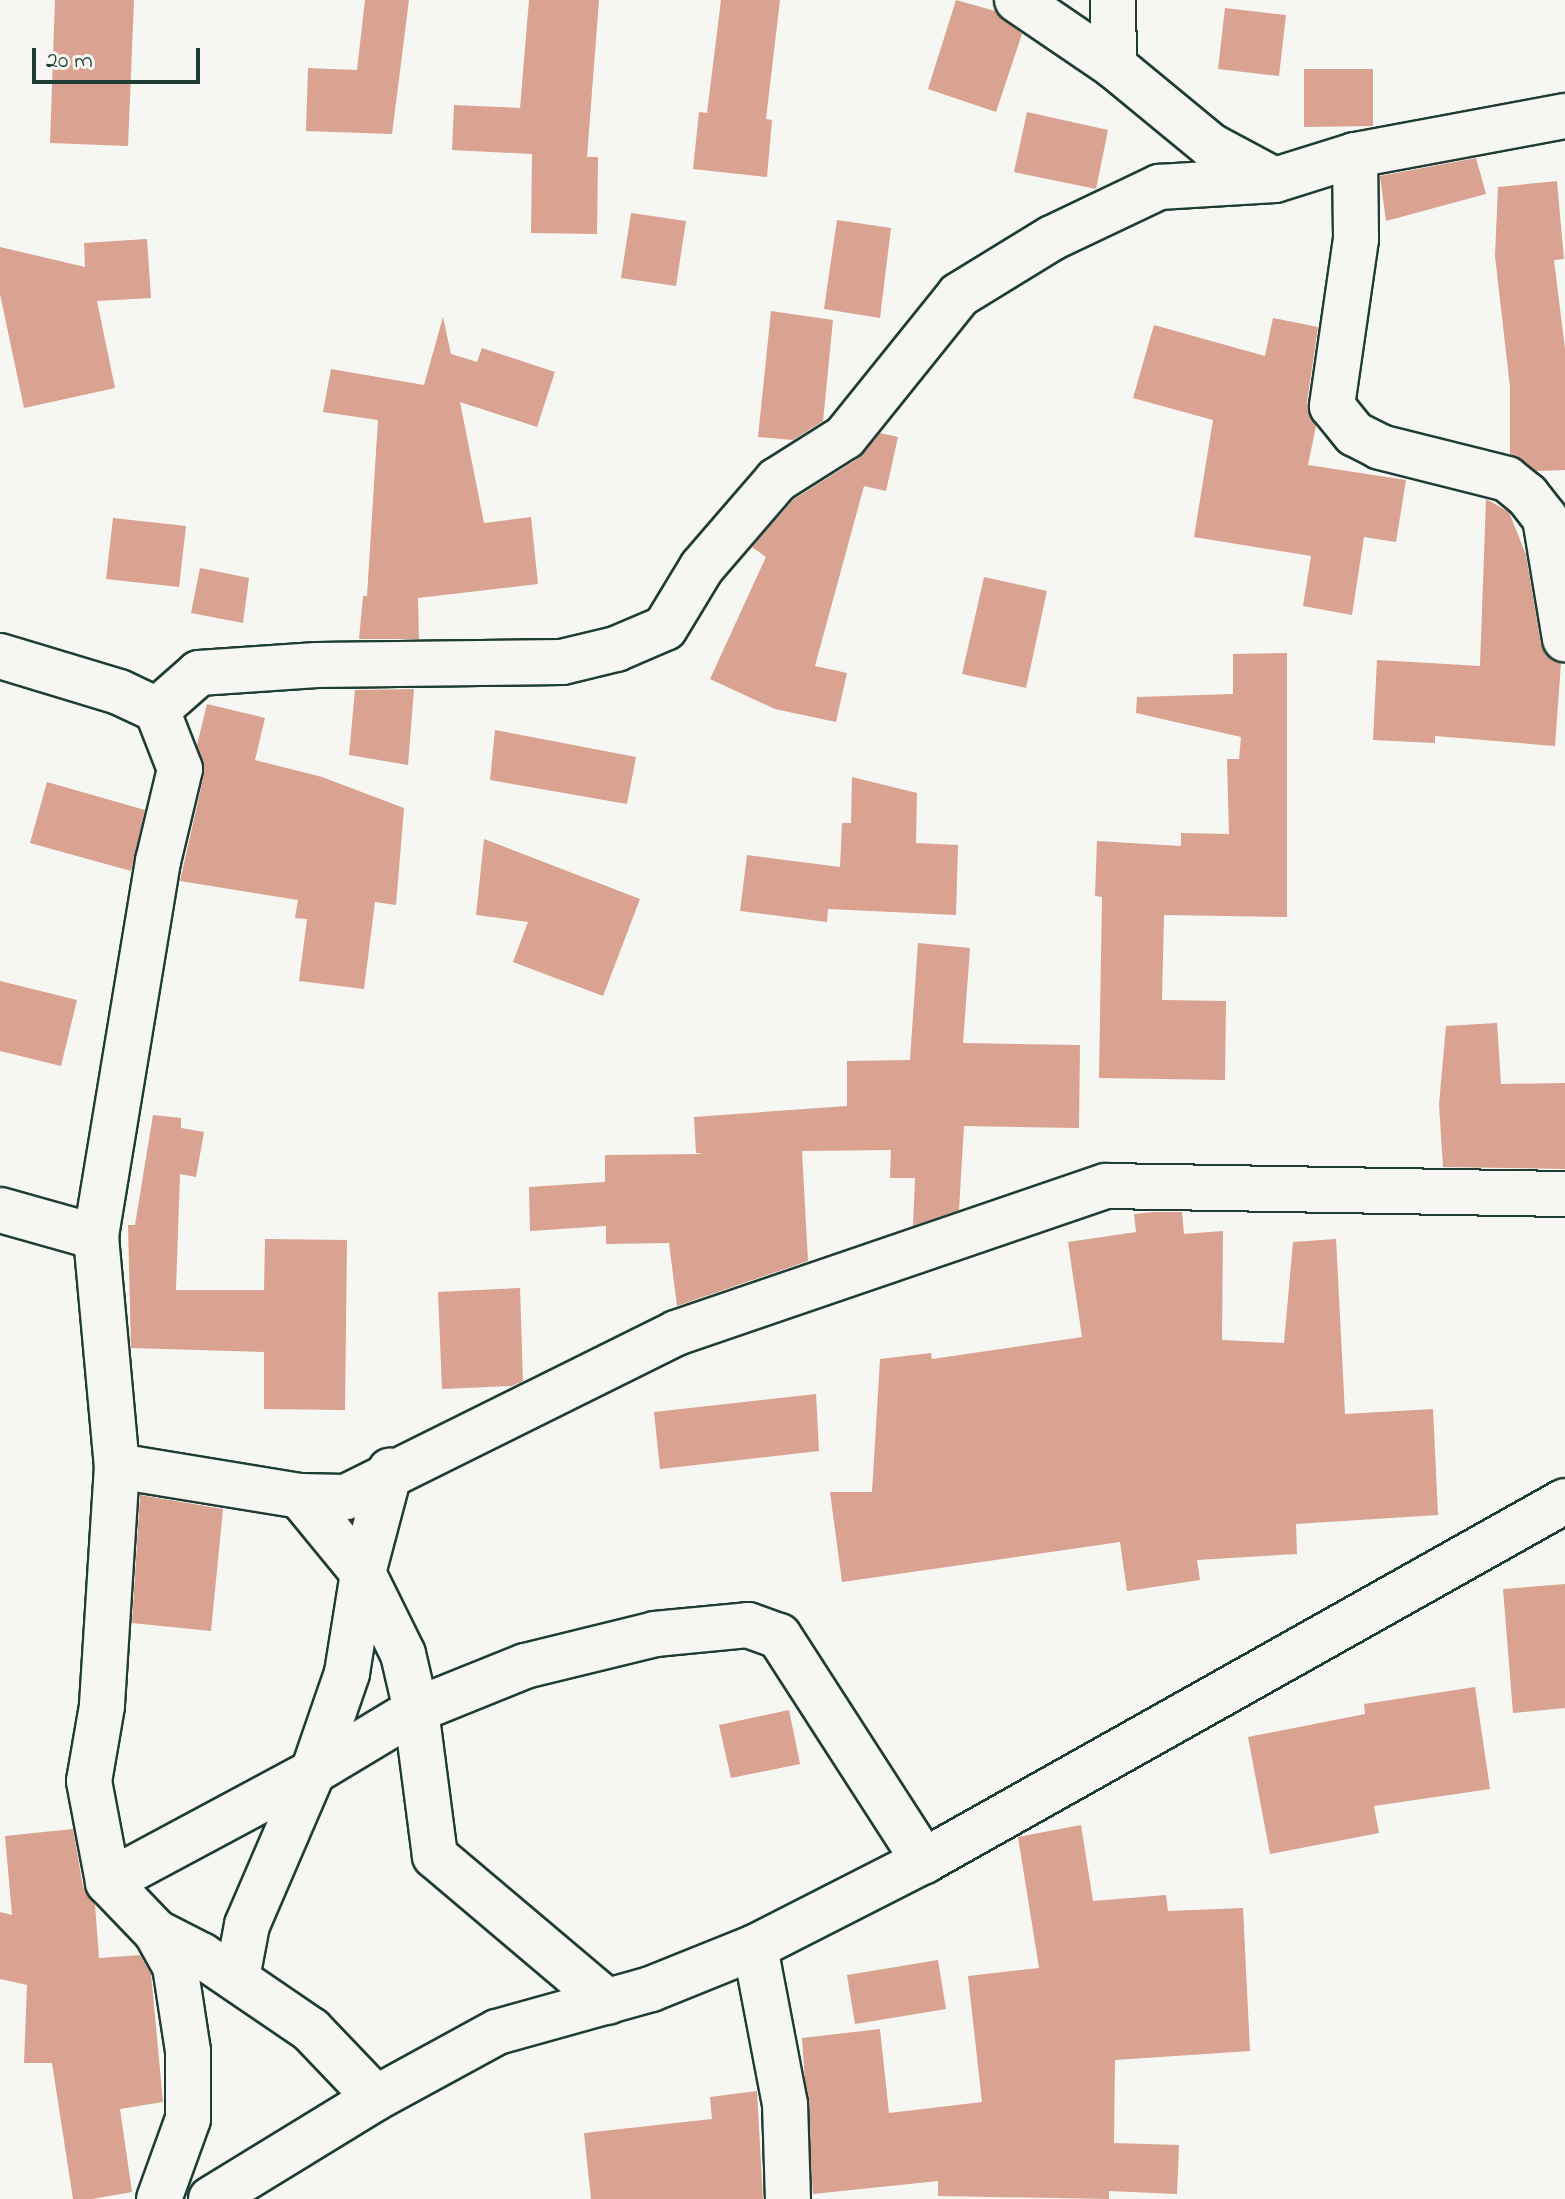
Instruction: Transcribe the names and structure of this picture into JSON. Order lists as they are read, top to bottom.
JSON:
{
  "scale_bar": "20 m"
}
